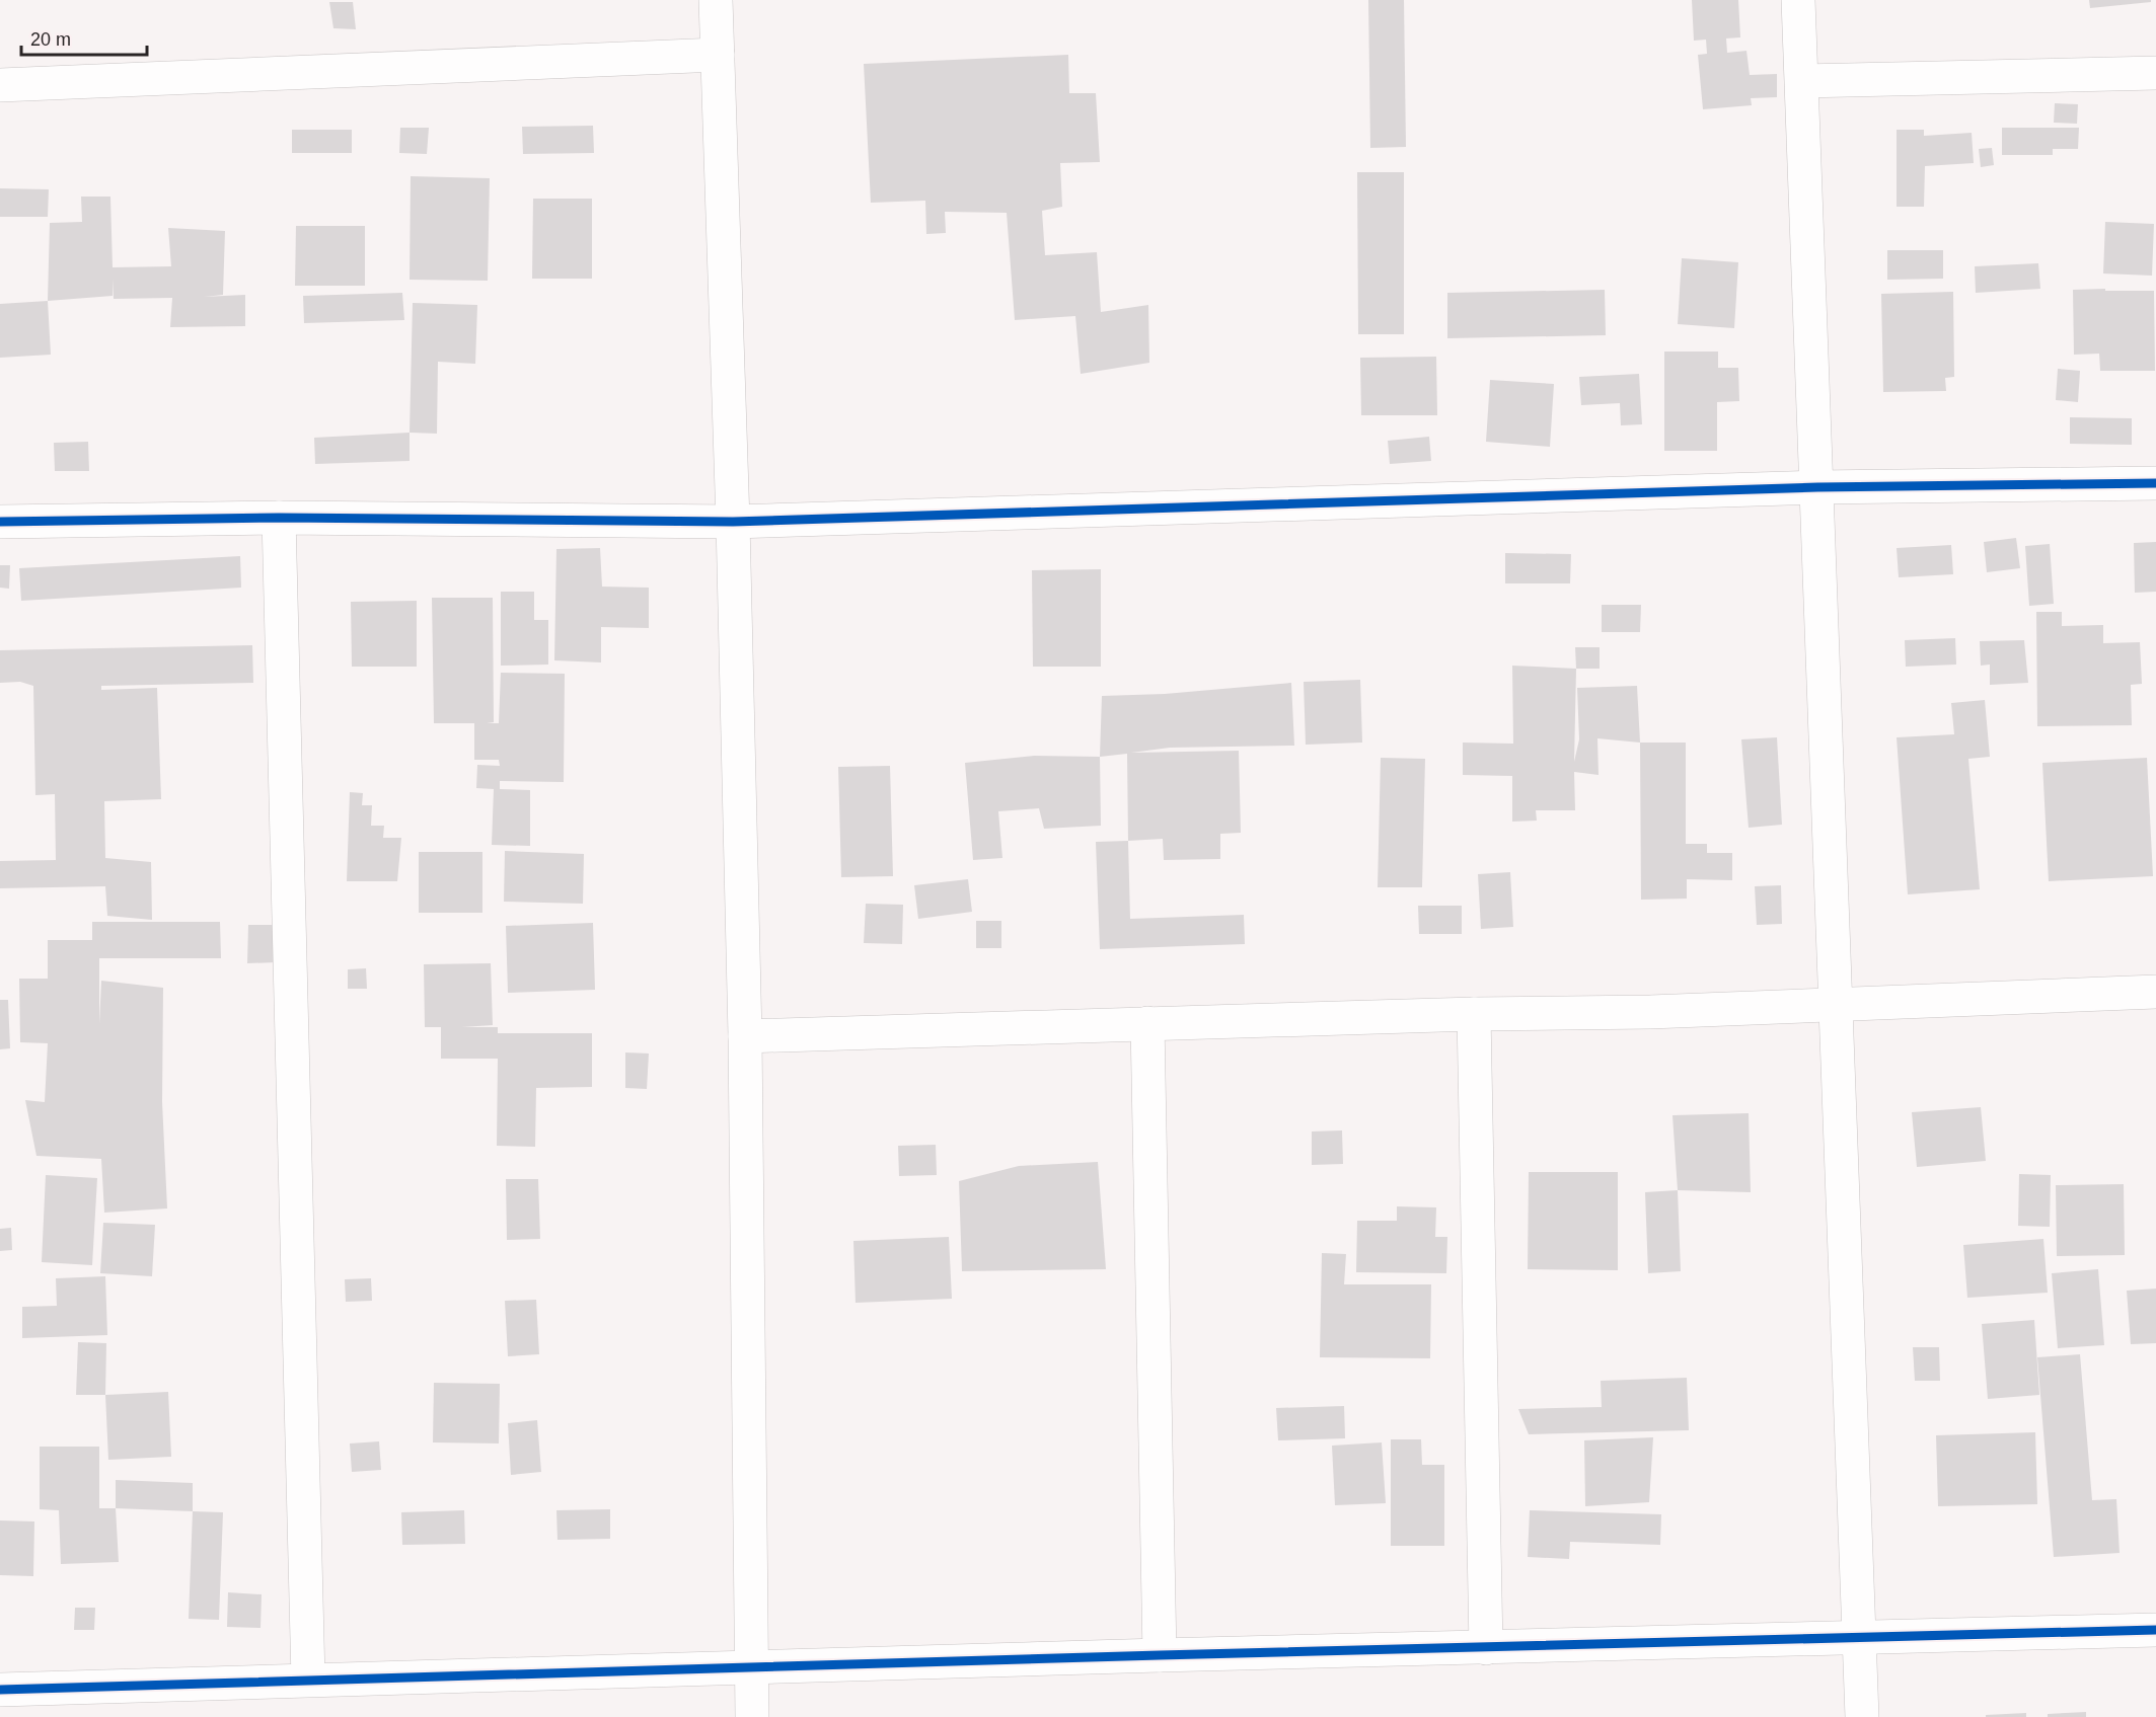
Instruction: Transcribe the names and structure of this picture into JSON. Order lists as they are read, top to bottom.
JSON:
{
  "scale_bar": "20 m"
}
